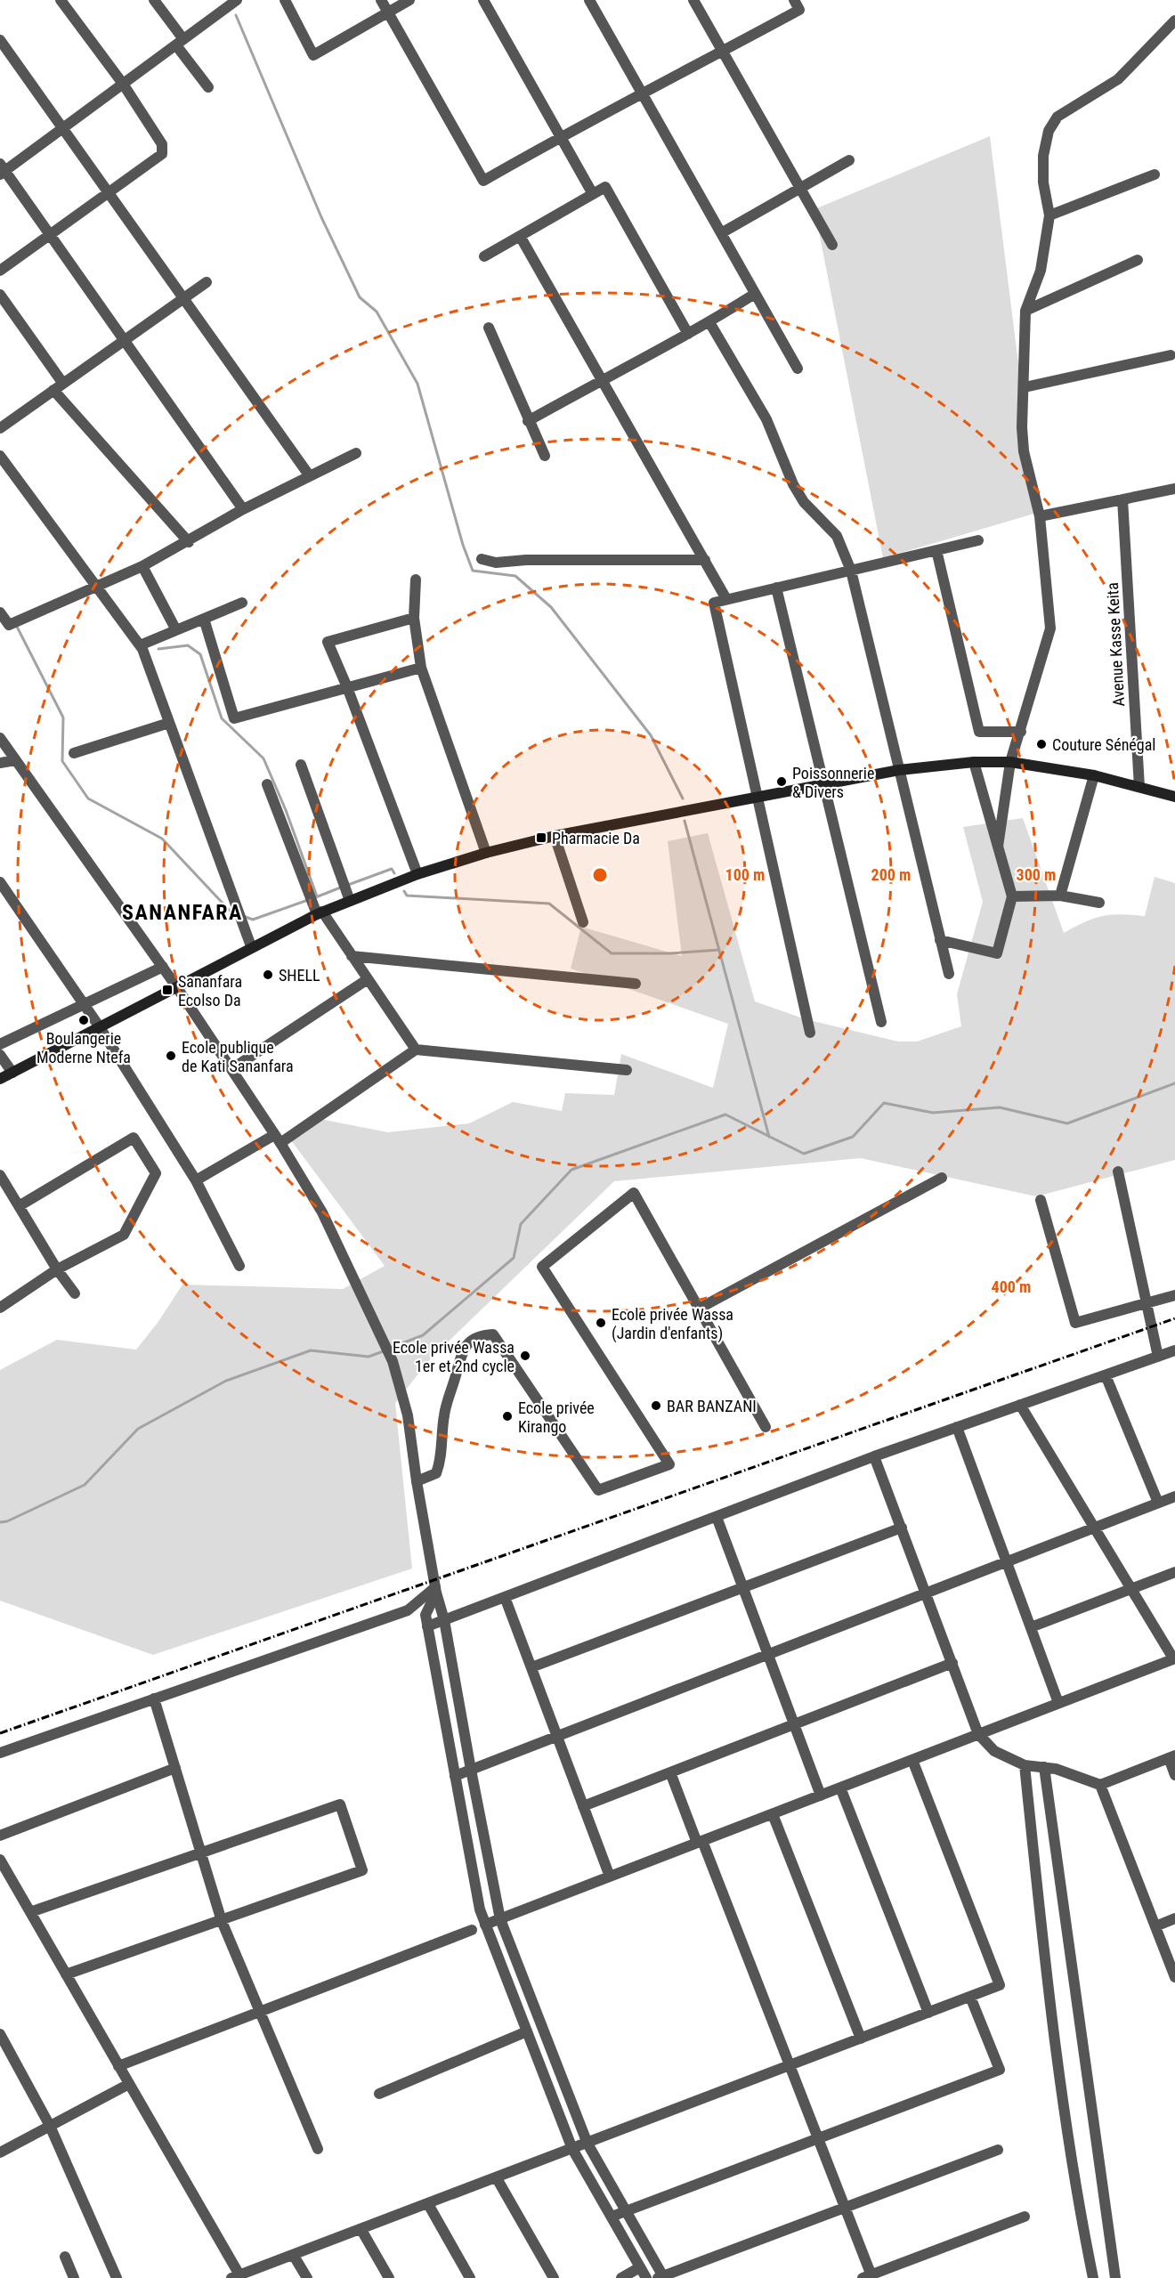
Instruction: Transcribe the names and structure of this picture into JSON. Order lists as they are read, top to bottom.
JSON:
{
  "streets": {
    "street": ["Avenue Kasse Keita"]
  },
  "districts": ["SANANFARA"],
  "places": {
    "other": [
      "Couture Sénégal",
      "Poissonnerie & Divers",
      "SHELL",
      "Boulangerie Moderne Ntefa",
      "Ecole publique de Kati Sananfara",
      "Ecole privée Wassa (Jardin d'enfants)",
      "Ecole privée Wassa 1er et 2nd cycle",
      "BAR BANZANI",
      "Ecole privée Kirango"
    ],
    "transit": ["Pharmacie Da", "Sananfara Ecolso Da"]
  },
  "rings": [
    "100 m",
    "200 m",
    "300 m",
    "400 m"
  ]
}
